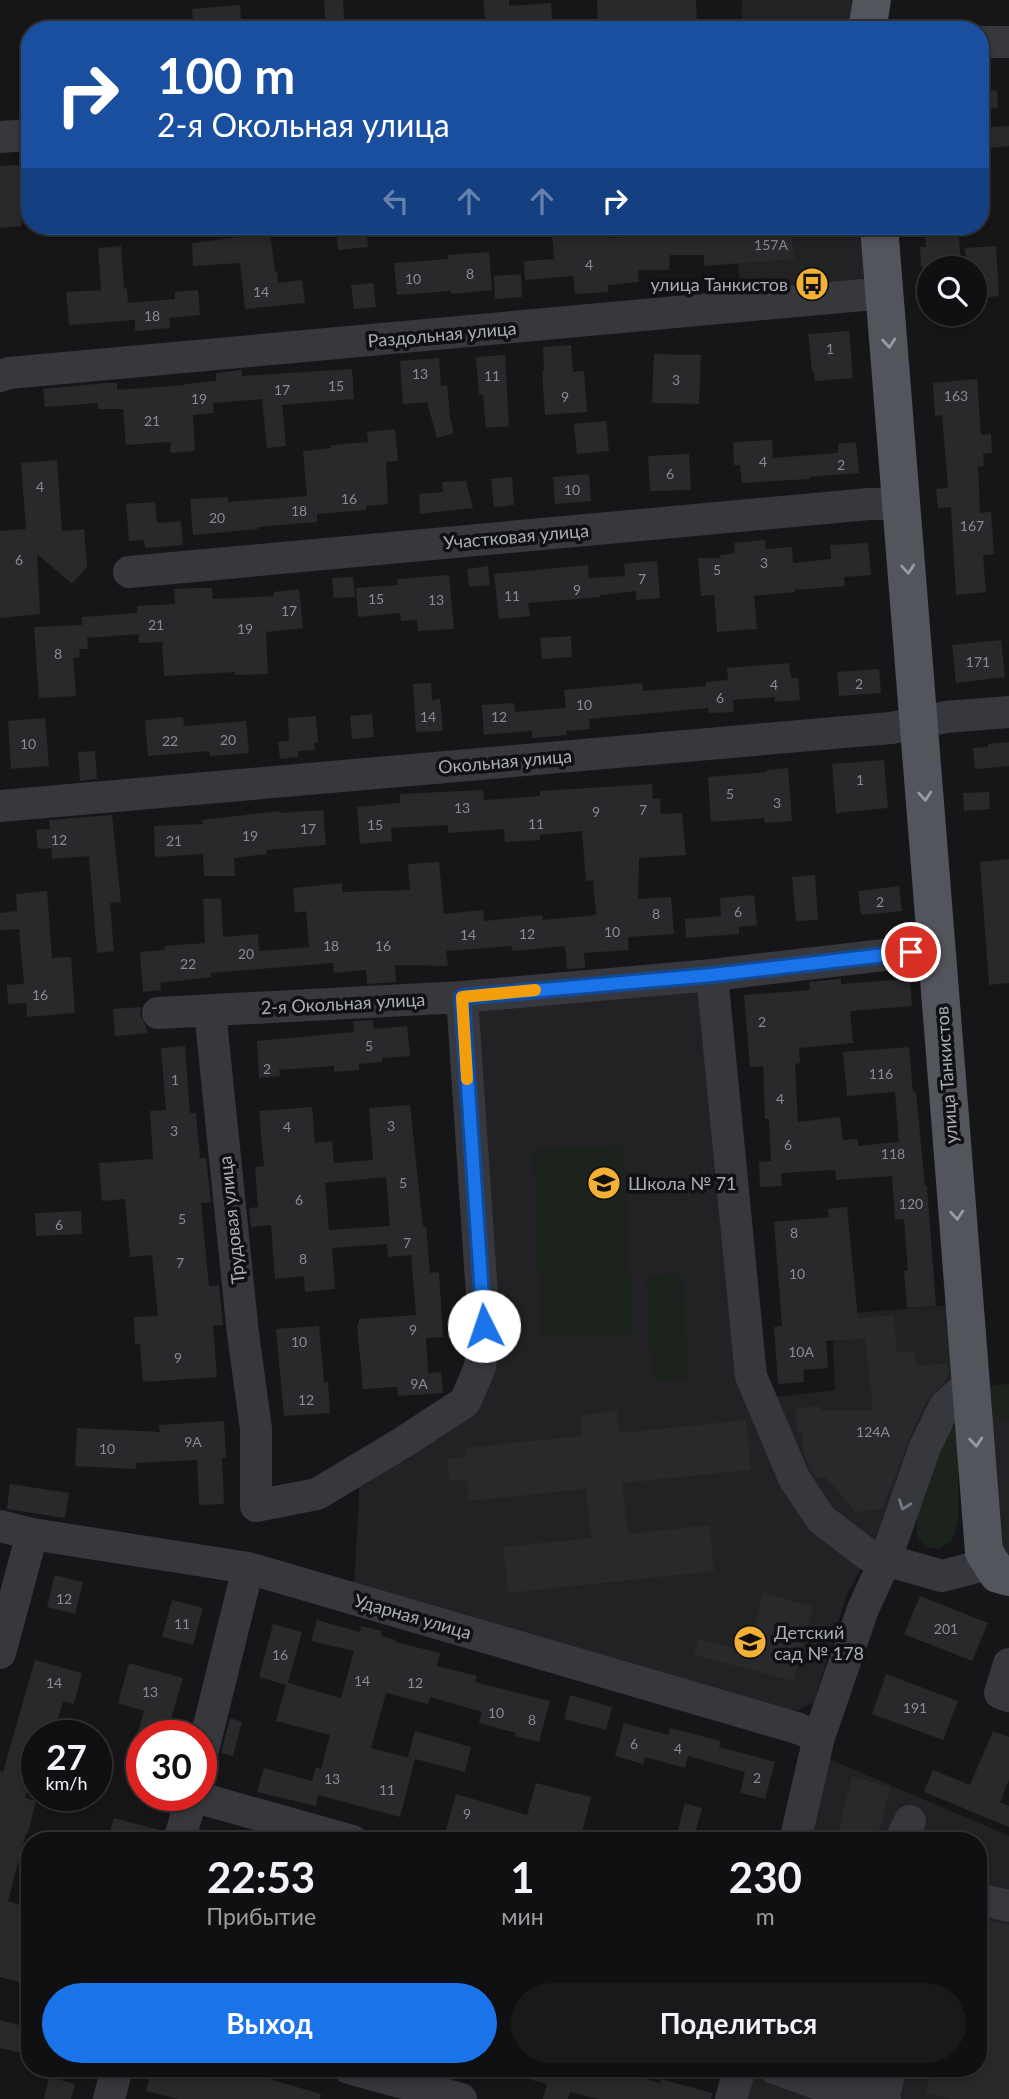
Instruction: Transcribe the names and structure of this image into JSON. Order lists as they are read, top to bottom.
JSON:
{
  "streets": {
    "main road": ["улица Танкистов"],
    "street": [
      "Раздольная улица",
      "Участковая улица",
      "Окольная улица",
      "2-я Окольная улица",
      "Трудовая улица",
      "Ударная улица"
    ]
  },
  "crossings": [
    ["Раздольная улица", "улица Танкистов"],
    ["Участковая улица", "улица Танкистов"],
    ["Окольная улица", "улица Танкистов"],
    ["2-я Окольная улица", "улица Танкистов"],
    ["2-я Окольная улица", "Трудовая улица"]
  ],
  "one_way": ["улица Танкистов"],
  "places": {
    "bus stop": ["улица Танкистов"],
    "school or university": ["Школа № 71", "Детский сад № 178"]
  },
  "house_numbers": [
    "157А",
    "4",
    "8",
    "10",
    "14",
    "18",
    "1",
    "13",
    "11",
    "3",
    "15",
    "17",
    "163",
    "9",
    "19",
    "21",
    "4",
    "2",
    "6",
    "4",
    "10",
    "16",
    "18",
    "20",
    "167",
    "6",
    "3",
    "5",
    "7",
    "9",
    "11",
    "15",
    "13",
    "17",
    "21",
    "19",
    "8",
    "171",
    "2",
    "4",
    "6",
    "10",
    "14",
    "12",
    "20",
    "22",
    "10",
    "1",
    "5",
    "3",
    "13",
    "7",
    "9",
    "11",
    "15",
    "17",
    "19",
    "12",
    "21",
    "2",
    "6",
    "8",
    "10",
    "12",
    "14",
    "18",
    "16",
    "20",
    "22",
    "16",
    "2",
    "5",
    "2",
    "116",
    "1",
    "4",
    "3",
    "4",
    "3",
    "6",
    "118",
    "5",
    "6",
    "120",
    "5",
    "6",
    "8",
    "7",
    "8",
    "7",
    "10",
    "9",
    "10",
    "10А",
    "9",
    "9А",
    "12",
    "124А",
    "9А",
    "10",
    "12",
    "11",
    "201",
    "16",
    "14",
    "14",
    "12",
    "13",
    "191",
    "10",
    "8",
    "6",
    "4",
    "2",
    "13",
    "11",
    "9"
  ],
  "page": {
    "turn": ["100 m", "2-я Окольная улица"],
    "speed": "27 km/h",
    "limit": "30",
    "eta": [
      "22:53",
      "Прибытие",
      "1",
      "мин",
      "230",
      "m"
    ],
    "buttons": ["Выход", "Поделиться"]
  }
}
